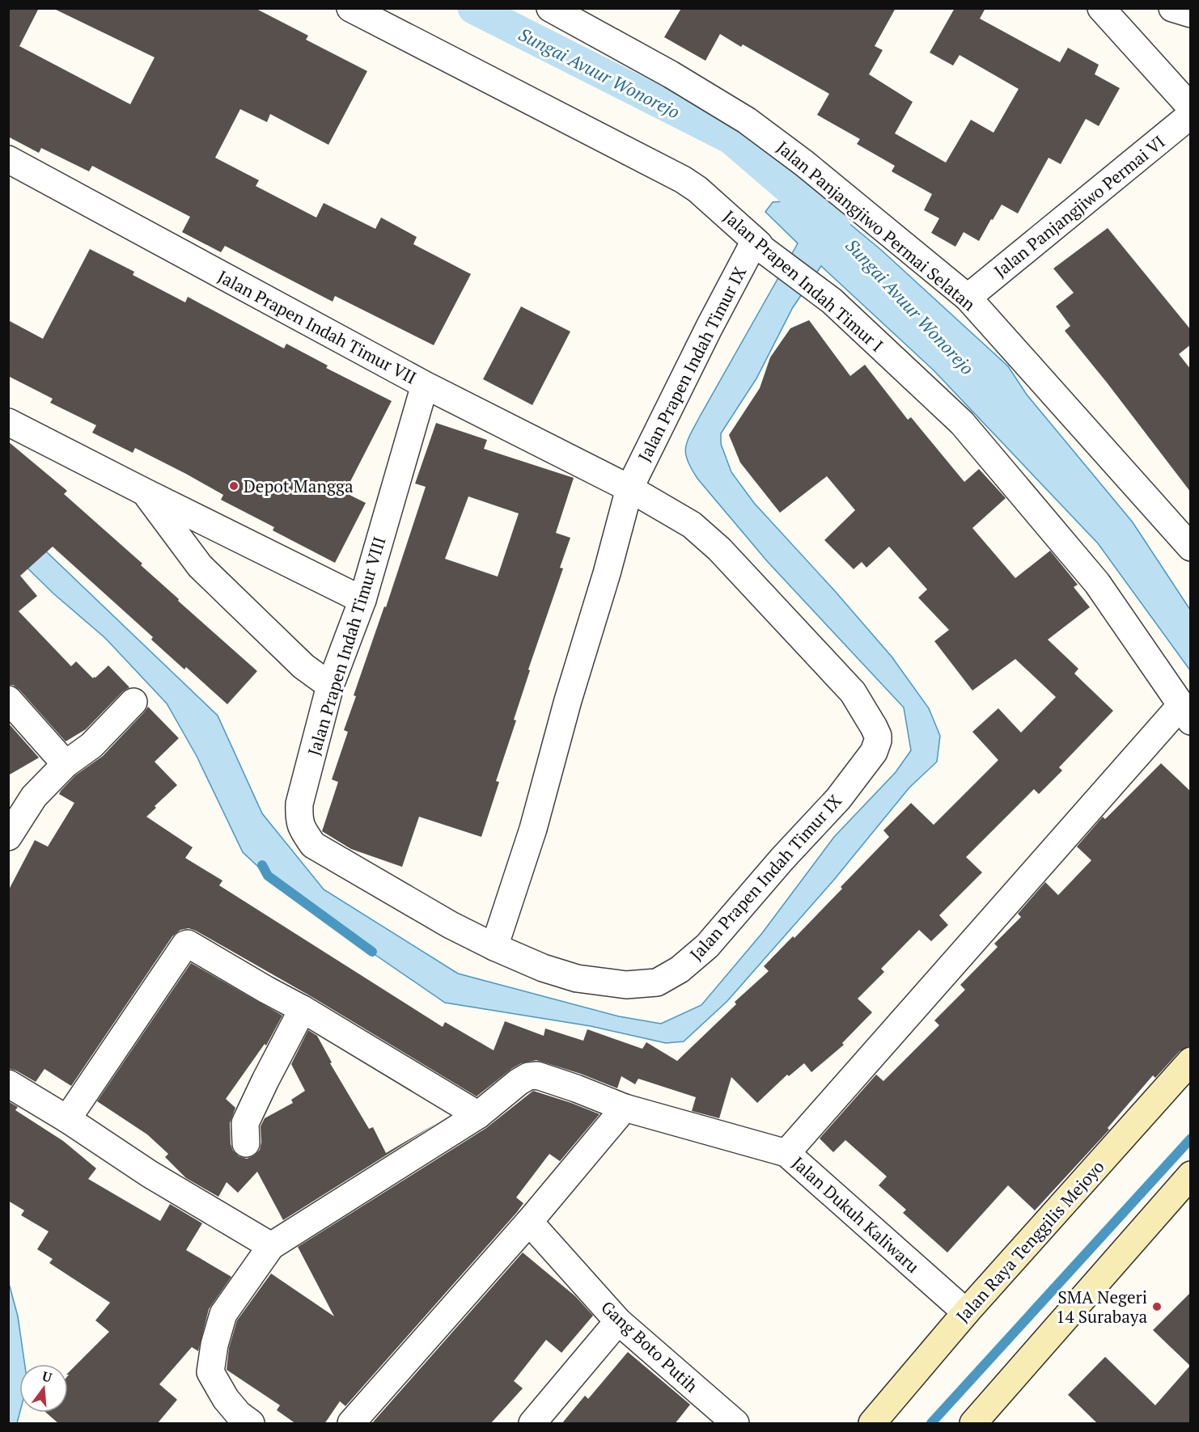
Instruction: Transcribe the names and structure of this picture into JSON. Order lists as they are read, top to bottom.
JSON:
{
  "streets": {
    "street": [
      "Jalan Panjangjiwo Permai VI",
      "Jalan Panjangjiwo Permai Selatan",
      "Jalan Prapen Indah Timur I",
      "Jalan Prapen Indah Timur VII",
      "Jalan Prapen Indah Timur IX",
      "Jalan Prapen Indah Timur VIII",
      "Jalan Dukuh Kaliwaru",
      "Jalan Raya Tenggilis Mejoyo",
      "Gang Boto Putih"
    ]
  },
  "crossings": [
    ["Jalan Panjangjiwo Permai VI", "Jalan Panjangjiwo Permai Selatan"],
    ["Jalan Prapen Indah Timur I", "Jalan Prapen Indah Timur IX"],
    ["Jalan Prapen Indah Timur VII", "Jalan Prapen Indah Timur IX"],
    ["Jalan Prapen Indah Timur VII", "Jalan Prapen Indah Timur VIII"],
    ["Jalan Prapen Indah Timur IX", "Jalan Prapen Indah Timur VIII"],
    ["Jalan Dukuh Kaliwaru", "Jalan Raya Tenggilis Mejoyo"]
  ],
  "water": ["Sungai Avuur Wonorejo"],
  "places": ["Depot Mangga", "SMA Negeri 14 Surabaya"],
  "north": "top"
}
